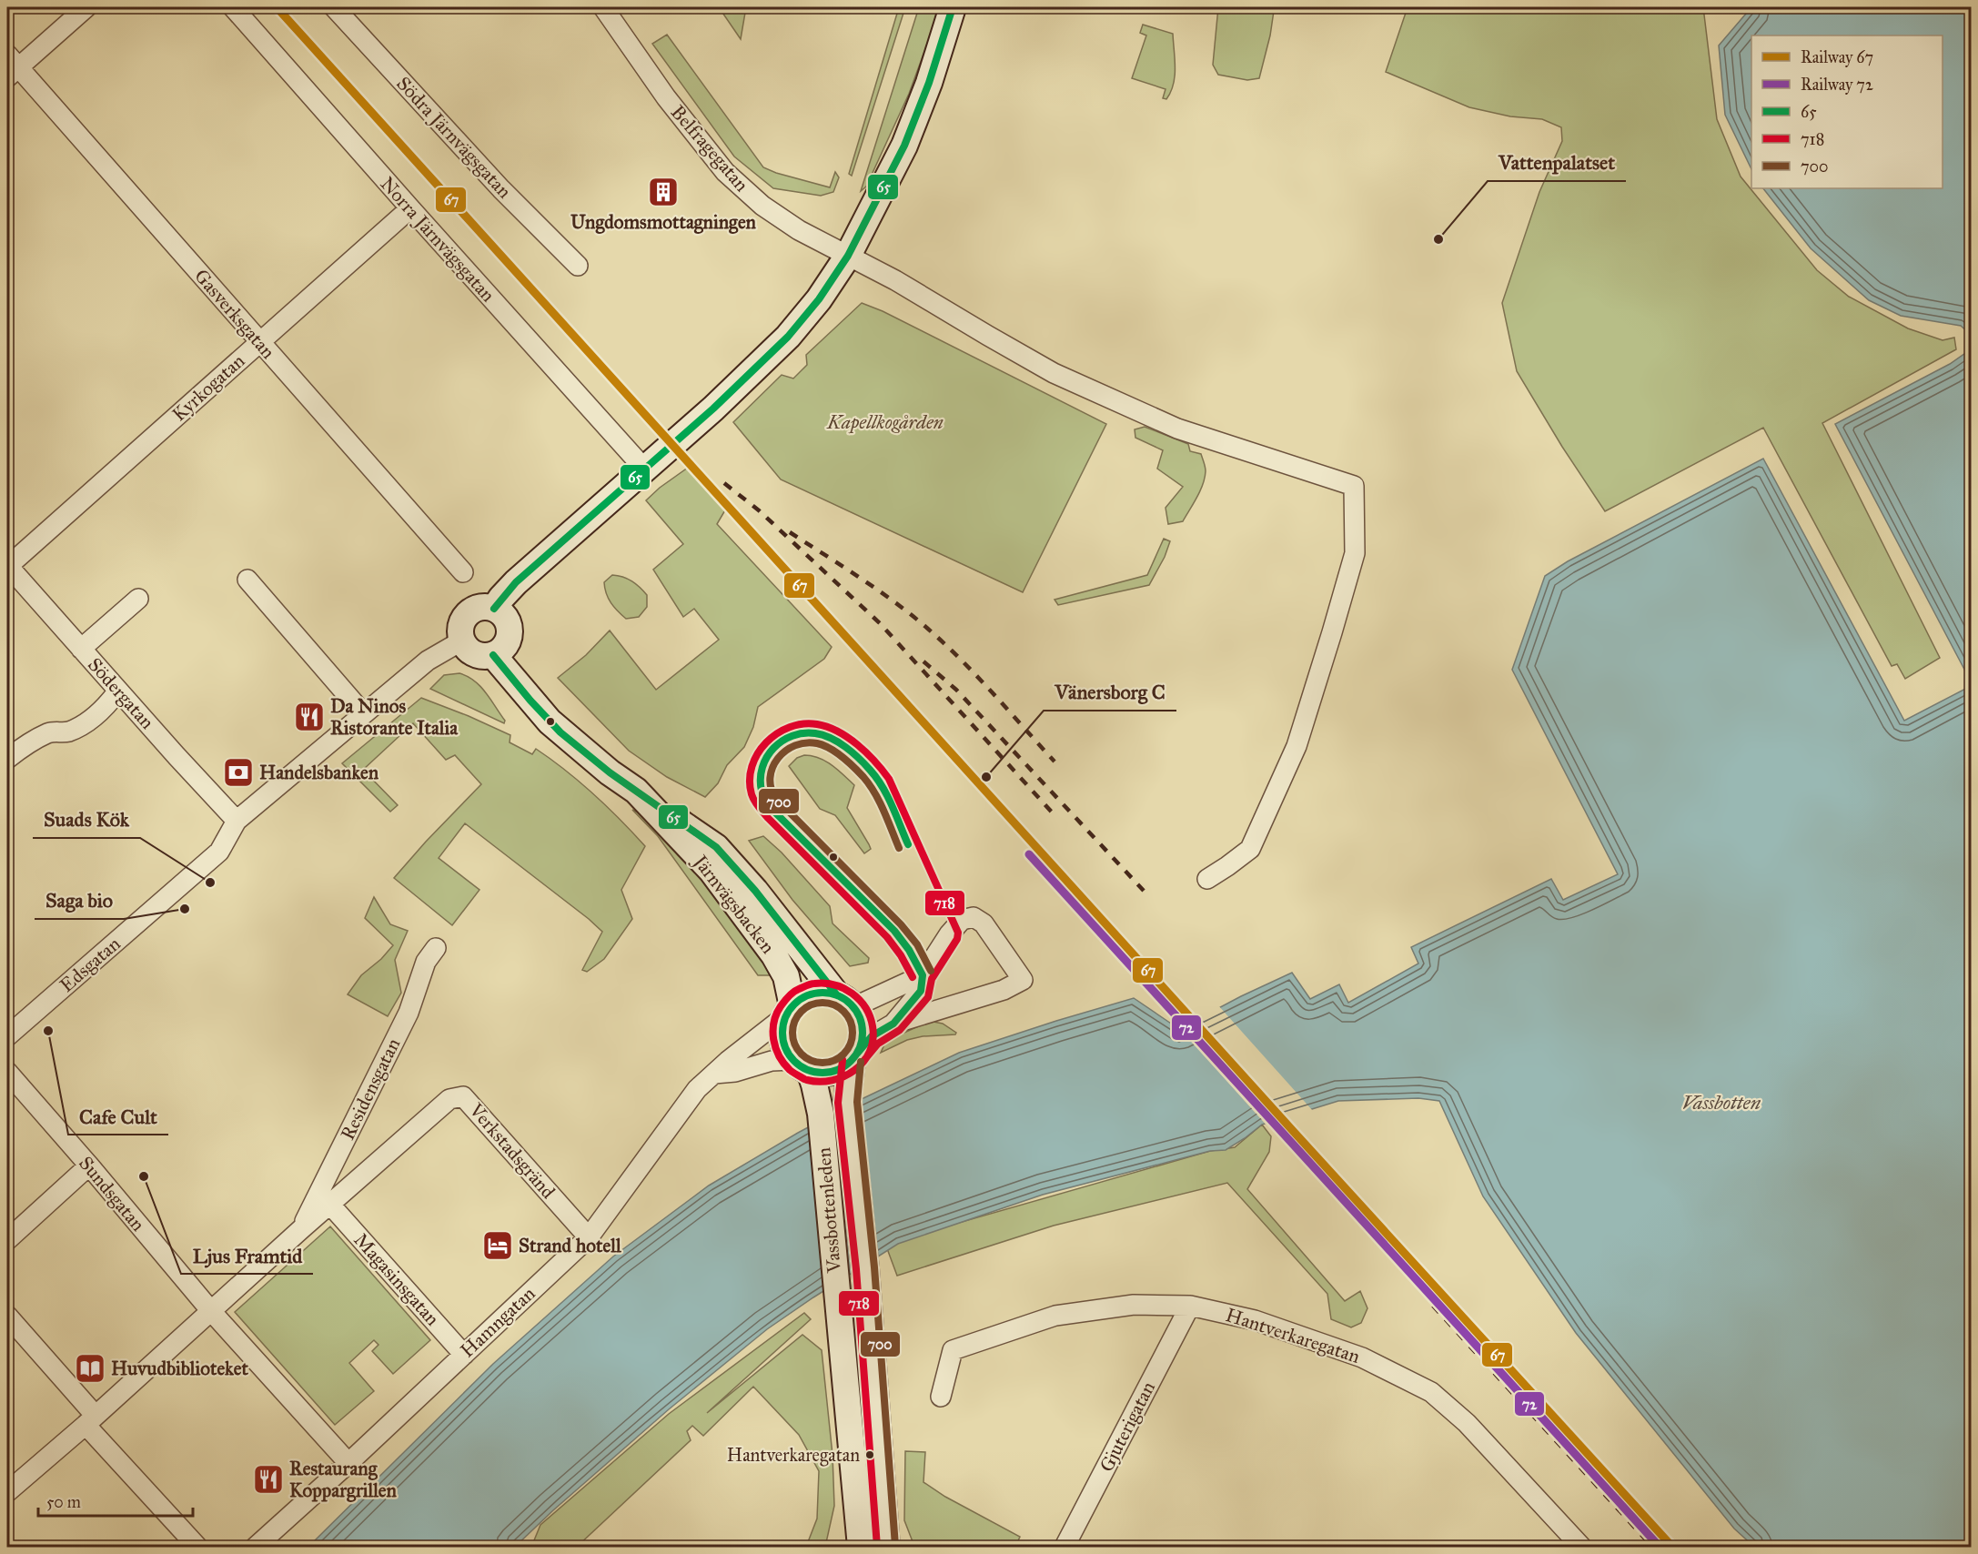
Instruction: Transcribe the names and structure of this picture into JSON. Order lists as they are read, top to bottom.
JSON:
{
  "streets": {
    "main road": ["Järnvägsbacken", "Vassbottenleden"],
    "street": [
      "Södra Järnvägsgatan",
      "Belfragegatan",
      "Norra Järnvägsgatan",
      "Gasverksgatan",
      "Kyrkogatan",
      "Södergatan",
      "Edsgatan",
      "Residensgatan",
      "Verkstadsgränd",
      "Sundsgatan",
      "Magasinsgatan",
      "Hamngatan",
      "Hantverkaregatan",
      "Gjuterigatan"
    ]
  },
  "crossings": [
    ["Norra Järnvägsgatan", "Kyrkogatan"],
    ["Gasverksgatan", "Kyrkogatan"],
    ["Kyrkogatan", "Södergatan"],
    ["Södergatan", "Edsgatan"],
    ["Järnvägsbacken", "Edsgatan"],
    ["Järnvägsbacken", "Vassbottenleden"],
    ["Järnvägsbacken", "Hamngatan"],
    ["Residensgatan", "Verkstadsgränd"],
    ["Residensgatan", "Sundsgatan"],
    ["Residensgatan", "Magasinsgatan"],
    ["Verkstadsgränd", "Magasinsgatan"],
    ["Verkstadsgränd", "Hamngatan"],
    ["Sundsgatan", "Hamngatan"],
    ["Vassbottenleden", "Hamngatan"],
    ["Magasinsgatan", "Hamngatan"],
    ["Hantverkaregatan", "Gjuterigatan"]
  ],
  "water": ["Vassbotten"],
  "parks": ["Kapellkogården"],
  "places": {
    "building": ["Ungdomsmottagningen"],
    "other": [
      "Vattenpalatset",
      "Vänersborg C",
      "Suads Kök",
      "Saga bio",
      "Cafe Cult",
      "Ljus Framtid",
      "Hantverkaregatan"
    ],
    "restaurant": ["Da Ninos Ristorante Italia", "Restaurang Koppargrillen"],
    "bank": ["Handelsbanken"],
    "hotel": ["Strand hotell"],
    "library": ["Huvudbiblioteket"]
  },
  "lines": [
    "rail line 67",
    "transit line 65",
    "transit line 718",
    "transit line 700",
    "rail line 72"
  ],
  "legend": [
    "Railway 67",
    "Railway 72",
    "65",
    "718",
    "700"
  ],
  "scale_bar": "50 m"
}
